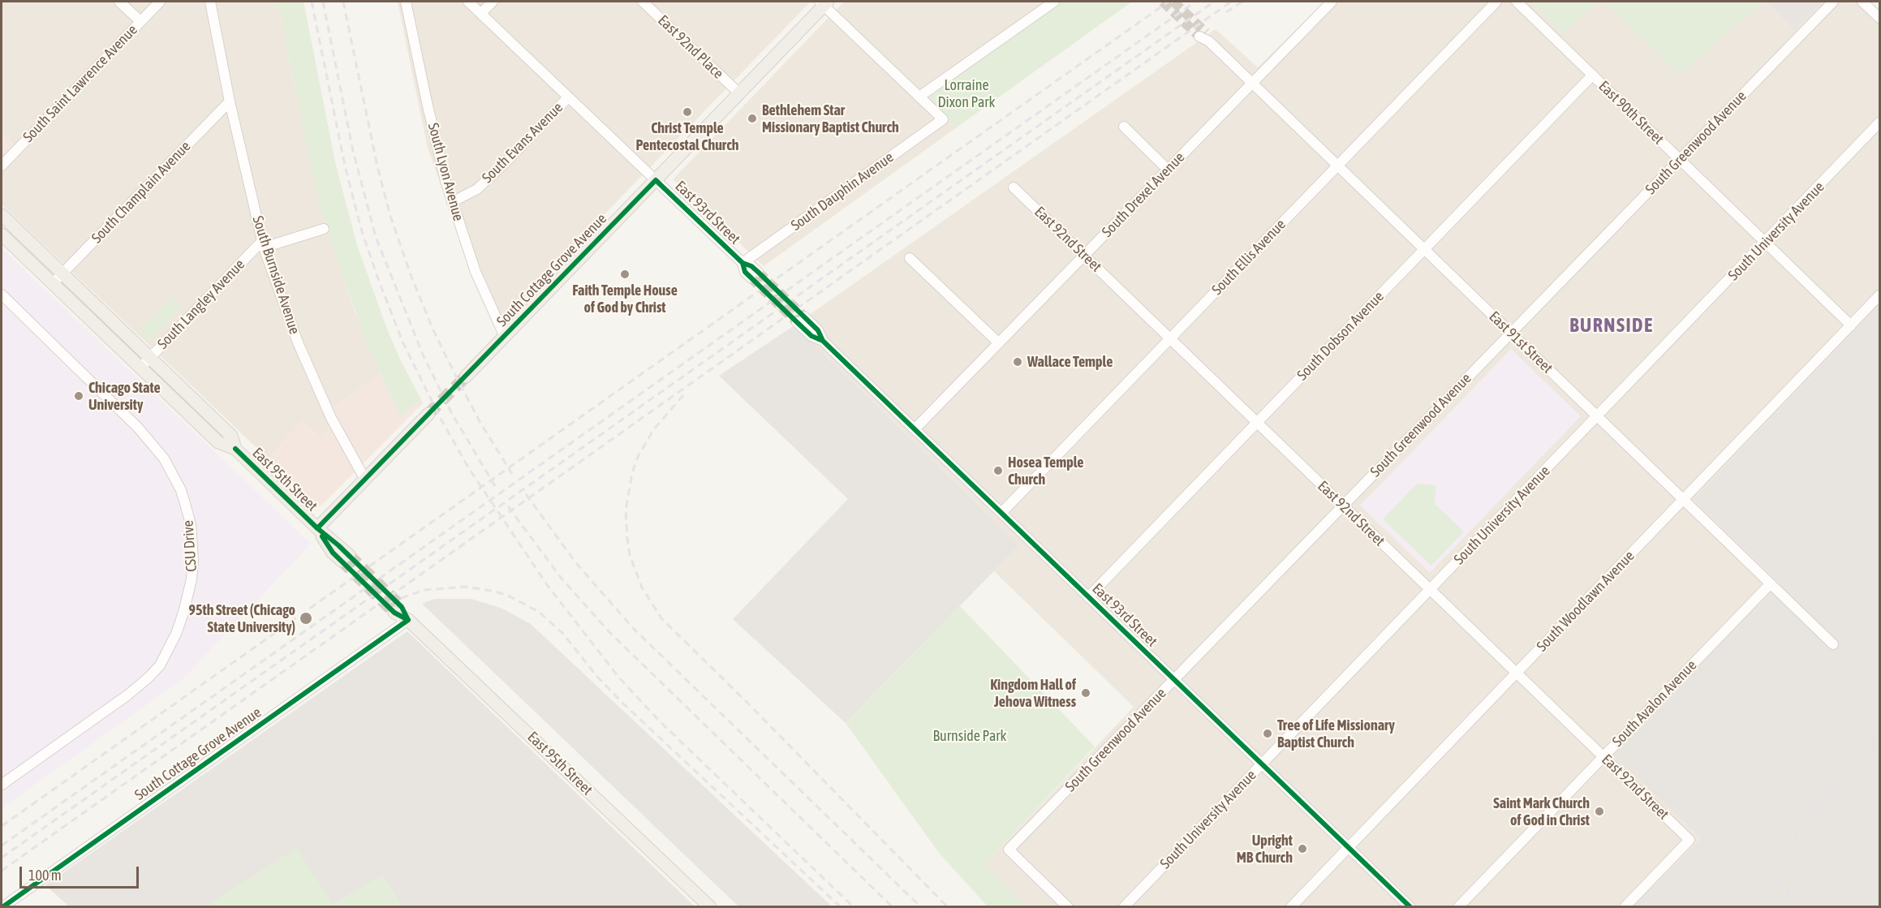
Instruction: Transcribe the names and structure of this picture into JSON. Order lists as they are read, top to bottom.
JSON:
{
  "streets": {
    "main road": ["South Cottage Grove Avenue", "East 95th Street"],
    "street": [
      "East 92nd Place",
      "South Saint Lawrence Avenue",
      "East 90th Street",
      "South Evans Avenue",
      "South Greenwood Avenue",
      "South Lyon Avenue",
      "South Dauphin Avenue",
      "South Champlain Avenue",
      "South Drexel Avenue",
      "East 93rd Street",
      "South University Avenue",
      "East 92nd Street",
      "South Ellis Avenue",
      "South Burnside Avenue",
      "South Langley Avenue",
      "South Dobson Avenue",
      "East 91st Street",
      "CSU Drive",
      "South Woodlawn Avenue",
      "South Avalon Avenue"
    ]
  },
  "crossings": [
    ["East 92nd Place", "South Cottage Grove Avenue"],
    ["East 90th Street", "South Greenwood Avenue"],
    ["East 90th Street", "South University Avenue"],
    ["East 90th Street", "South Dobson Avenue"],
    ["East 90th Street", "South Woodlawn Avenue"],
    ["South Evans Avenue", "South Lyon Avenue"],
    ["South Evans Avenue", "East 93rd Street"],
    ["South Greenwood Avenue", "East 93rd Street"],
    ["South Greenwood Avenue", "East 92nd Street"],
    ["South Greenwood Avenue", "East 91st Street"],
    ["South Lyon Avenue", "South Cottage Grove Avenue"],
    ["South Dauphin Avenue", "East 93rd Street"],
    ["South Champlain Avenue", "South Burnside Avenue"],
    ["South Champlain Avenue", "East 95th Street"],
    ["South Drexel Avenue", "East 93rd Street"],
    ["South Drexel Avenue", "East 92nd Street"],
    ["South Drexel Avenue", "East 91st Street"],
    ["East 93rd Street", "South University Avenue"],
    ["East 93rd Street", "South Ellis Avenue"],
    ["East 93rd Street", "South Cottage Grove Avenue"],
    ["East 93rd Street", "South Dobson Avenue"],
    ["East 93rd Street", "South Woodlawn Avenue"],
    ["South University Avenue", "East 92nd Street"],
    ["South University Avenue", "East 91st Street"],
    ["East 92nd Street", "South Ellis Avenue"],
    ["East 92nd Street", "South Dobson Avenue"],
    ["East 92nd Street", "South Woodlawn Avenue"],
    ["East 92nd Street", "South Avalon Avenue"],
    ["South Ellis Avenue", "East 91st Street"],
    ["South Cottage Grove Avenue", "East 95th Street"],
    ["South Burnside Avenue", "South Langley Avenue"],
    ["South Langley Avenue", "East 95th Street"],
    ["South Dobson Avenue", "East 91st Street"],
    ["East 91st Street", "South Woodlawn Avenue"],
    ["East 91st Street", "South Avalon Avenue"]
  ],
  "districts": ["BURNSIDE"],
  "parks": ["Lorraine Dixon Park", "Burnside Park"],
  "places": [
    "Christ Temple Pentecostal Church",
    "Bethlehem Star Missionary Baptist Church",
    "Faith Temple House of God by Christ",
    "Wallace Temple",
    "Chicago State University",
    "Hosea Temple Church",
    "95th Street (Chicago State University)",
    "Kingdom Hall of Jehova Witness",
    "Tree of Life Missionary Baptist Church",
    "Saint Mark Church of God in Christ",
    "Upright MB Church"
  ],
  "scale_bar": "100 m"
}
